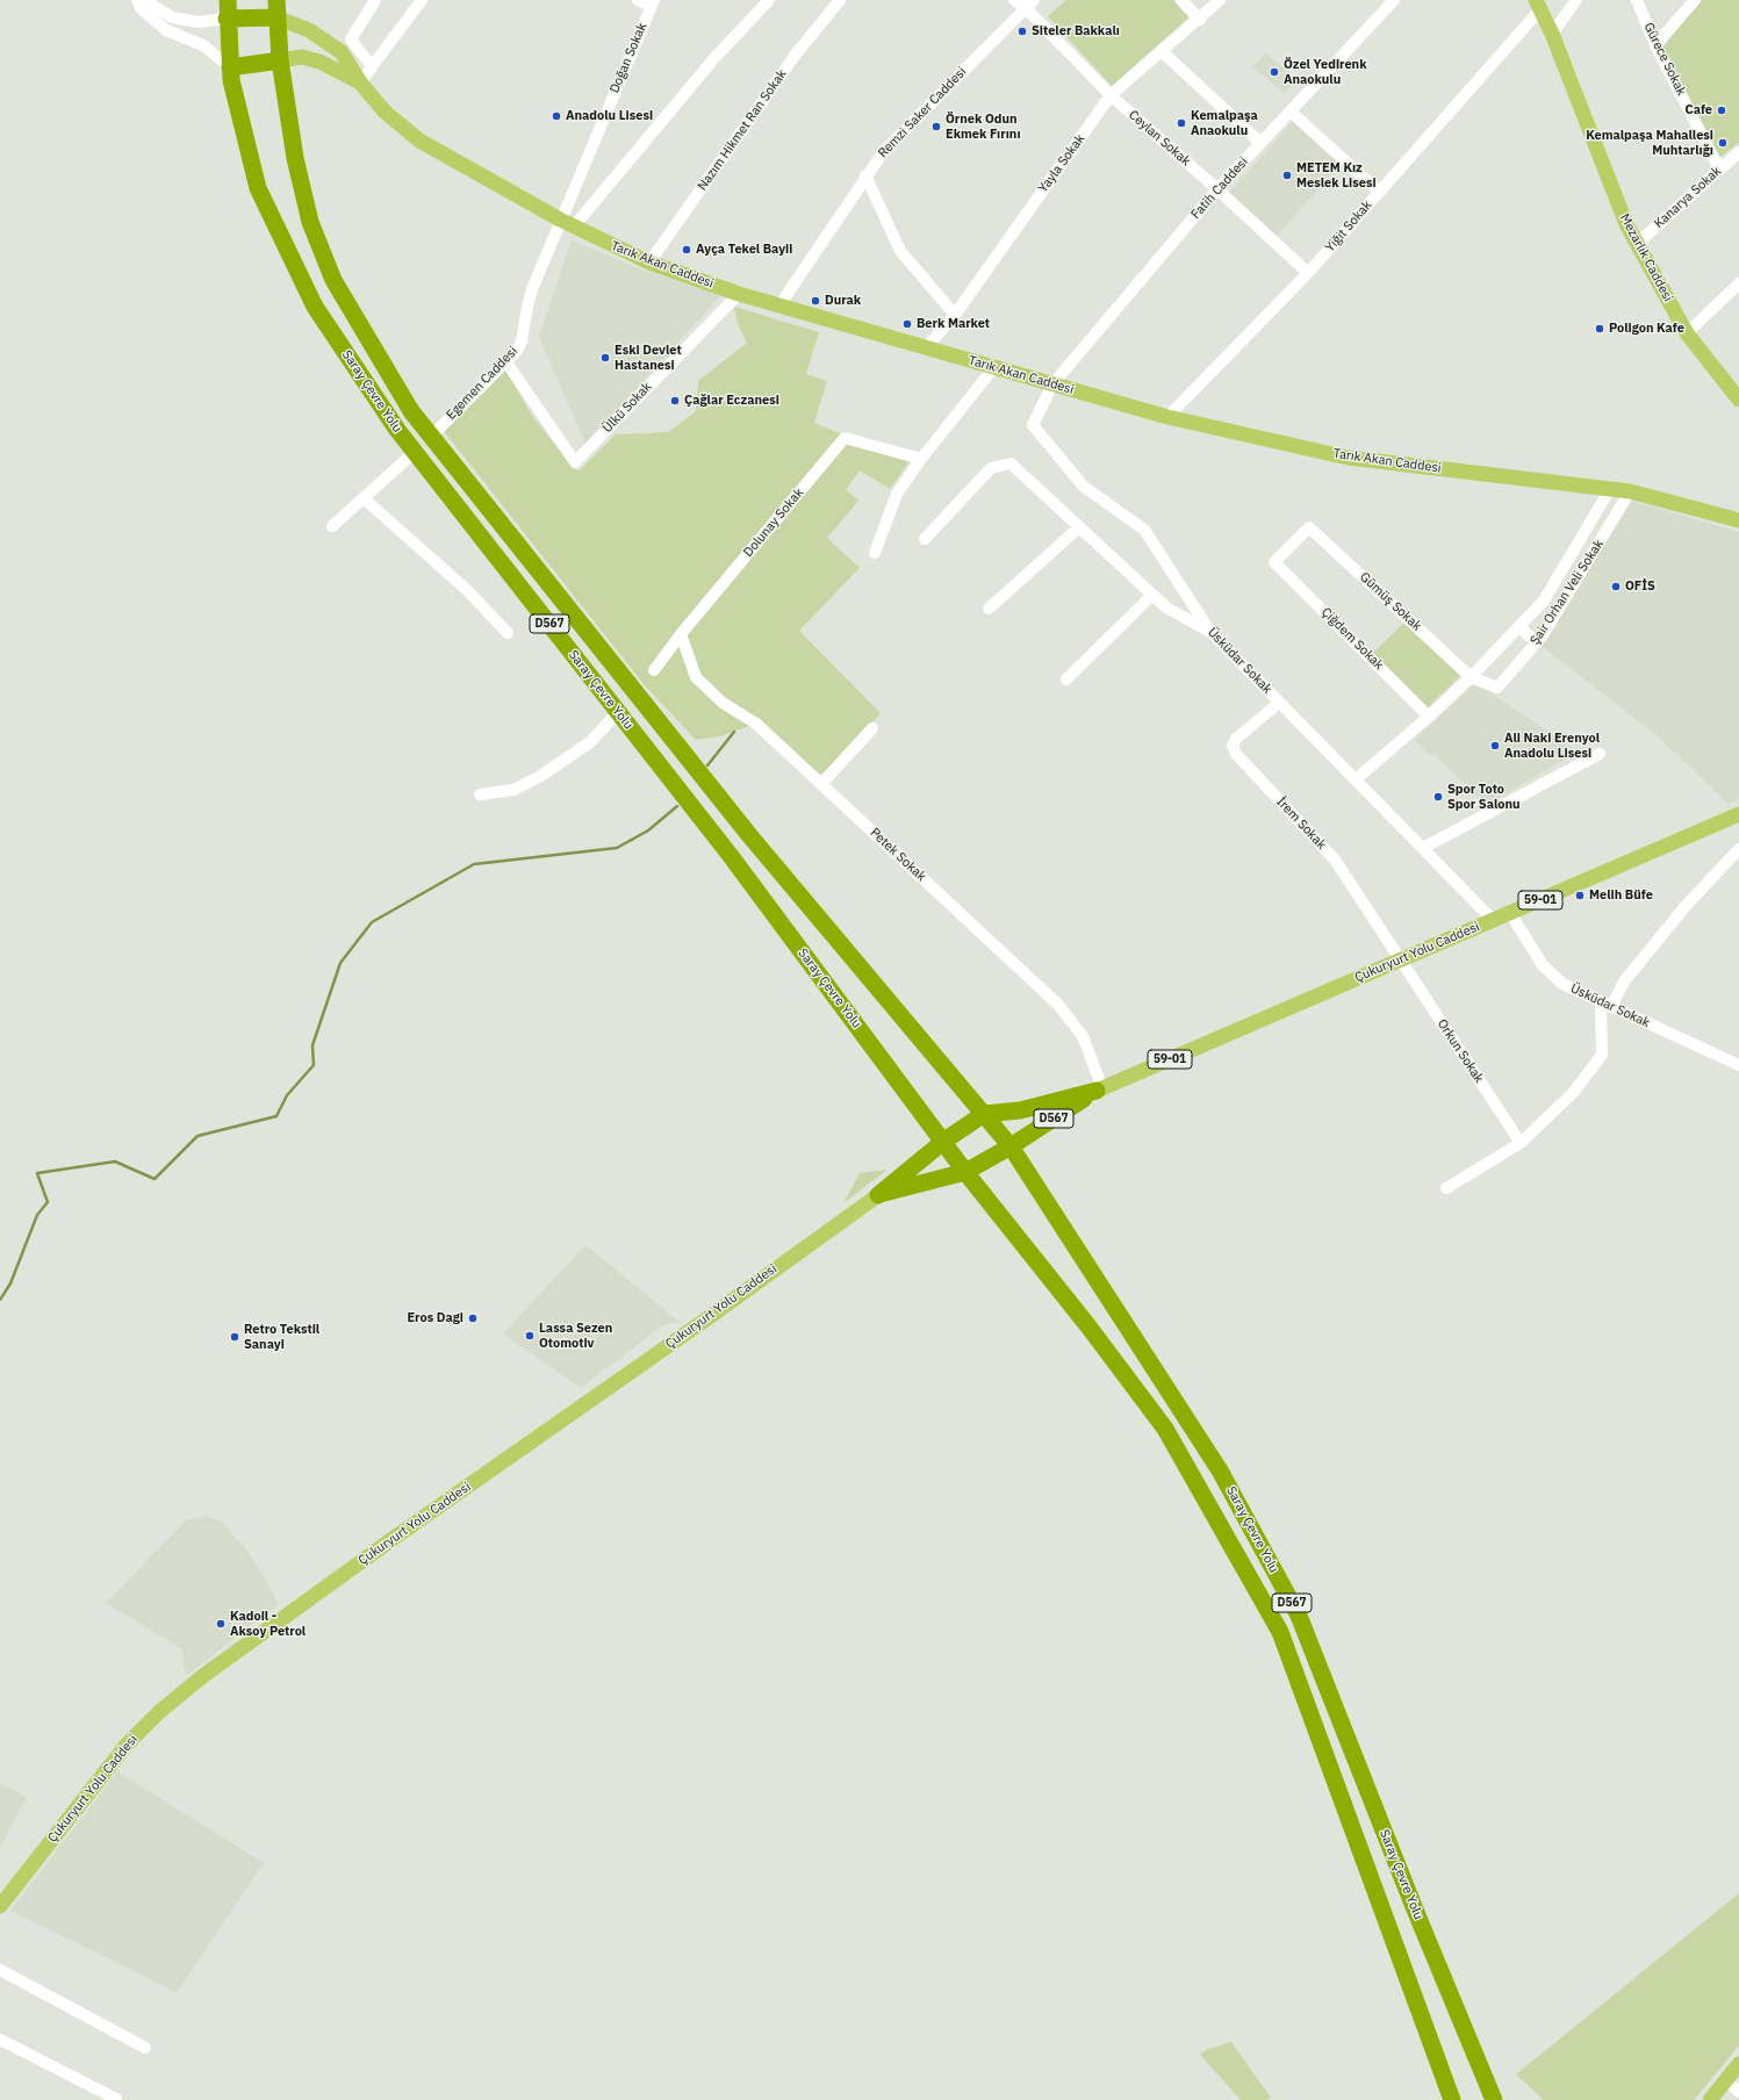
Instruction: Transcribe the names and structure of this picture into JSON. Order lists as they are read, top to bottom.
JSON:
{
  "streets": {
    "highway": ["Saray Çevre Yolu", "D567", "59-01"],
    "main road": ["Mezarlık Caddesi", "Tarık Akan Caddesi", "Çukuryurt Yolu Caddesi"],
    "street": [
      "Doğan Sokak",
      "Gürece Sokak",
      "Remzi Saker Caddesi",
      "Nazım Hikmet Ran Sokak",
      "Ceylan Sokak",
      "Yayla Sokak",
      "Fatih Caddesi",
      "Kanarya Sokak",
      "Yiğit Sokak",
      "Egemen Caddesi",
      "Ülkü Sokak",
      "Dolunay Sokak",
      "Şair Orhan Veli Sokak",
      "Gümüş Sokak",
      "Çiğdem Sokak",
      "Üsküdar Sokak",
      "İrem Sokak",
      "Petek Sokak",
      "Orkun Sokak"
    ]
  },
  "crossings": [
    ["Doğan Sokak", "Tarık Akan Caddesi"],
    ["Doğan Sokak", "Egemen Caddesi"],
    ["Gürece Sokak", "Kanarya Sokak"],
    ["Remzi Saker Caddesi", "Ceylan Sokak"],
    ["Remzi Saker Caddesi", "Tarık Akan Caddesi"],
    ["Nazım Hikmet Ran Sokak", "Tarık Akan Caddesi"],
    ["Ceylan Sokak", "Yayla Sokak"],
    ["Ceylan Sokak", "Fatih Caddesi"],
    ["Ceylan Sokak", "Yiğit Sokak"],
    ["Yayla Sokak", "Tarık Akan Caddesi"],
    ["Fatih Caddesi", "Tarık Akan Caddesi"],
    ["Fatih Caddesi", "Üsküdar Sokak"],
    ["Kanarya Sokak", "Mezarlık Caddesi"],
    ["Yiğit Sokak", "Mezarlık Caddesi"],
    ["Yiğit Sokak", "Tarık Akan Caddesi"],
    ["Tarık Akan Caddesi", "Egemen Caddesi"],
    ["Tarık Akan Caddesi", "Ülkü Sokak"],
    ["Tarık Akan Caddesi", "Şair Orhan Veli Sokak"],
    ["Tarık Akan Caddesi", "Üsküdar Sokak"],
    ["Egemen Caddesi", "Saray Çevre Yolu"],
    ["Egemen Caddesi", "Ülkü Sokak"],
    ["Saray Çevre Yolu", "D567"],
    ["Saray Çevre Yolu", "59-01"],
    ["Dolunay Sokak", "Petek Sokak"],
    ["Şair Orhan Veli Sokak", "Gümüş Sokak"],
    ["Şair Orhan Veli Sokak", "Çiğdem Sokak"],
    ["Şair Orhan Veli Sokak", "Üsküdar Sokak"],
    ["Gümüş Sokak", "Çiğdem Sokak"],
    ["D567", "Petek Sokak"],
    ["D567", "59-01"],
    ["D567", "Çukuryurt Yolu Caddesi"],
    ["Üsküdar Sokak", "İrem Sokak"],
    ["Üsküdar Sokak", "Çukuryurt Yolu Caddesi"],
    ["İrem Sokak", "Çukuryurt Yolu Caddesi"],
    ["İrem Sokak", "Orkun Sokak"],
    ["Petek Sokak", "59-01"],
    ["Petek Sokak", "Çukuryurt Yolu Caddesi"],
    ["59-01", "Çukuryurt Yolu Caddesi"],
    ["Çukuryurt Yolu Caddesi", "Orkun Sokak"]
  ],
  "places": [
    "Siteler Bakkalı",
    "Özel Yedirenk Anaokulu",
    "Cafe",
    "Anadolu Lisesi",
    "Kemalpaşa Anaokulu",
    "Örnek Odun Ekmek Fırını",
    "Kemalpaşa Mahallesi Muhtarlığı",
    "METEM Kız Meslek Lisesi",
    "Ayça Tekel Bayii",
    "Durak",
    "Berk Market",
    "Poligon Kafe",
    "Eski Devlet Hastanesi",
    "Çağlar Eczanesi",
    "OFİS",
    "Ali Naki Erenyol Anadolu Lisesi",
    "Spor Toto Spor Salonu",
    "Melih Büfe",
    "Eros Dagi",
    "Lassa Sezen Otomotiv",
    "Retro Tekstil Sanayi",
    "Kadoil - Aksoy Petrol"
  ]
}
